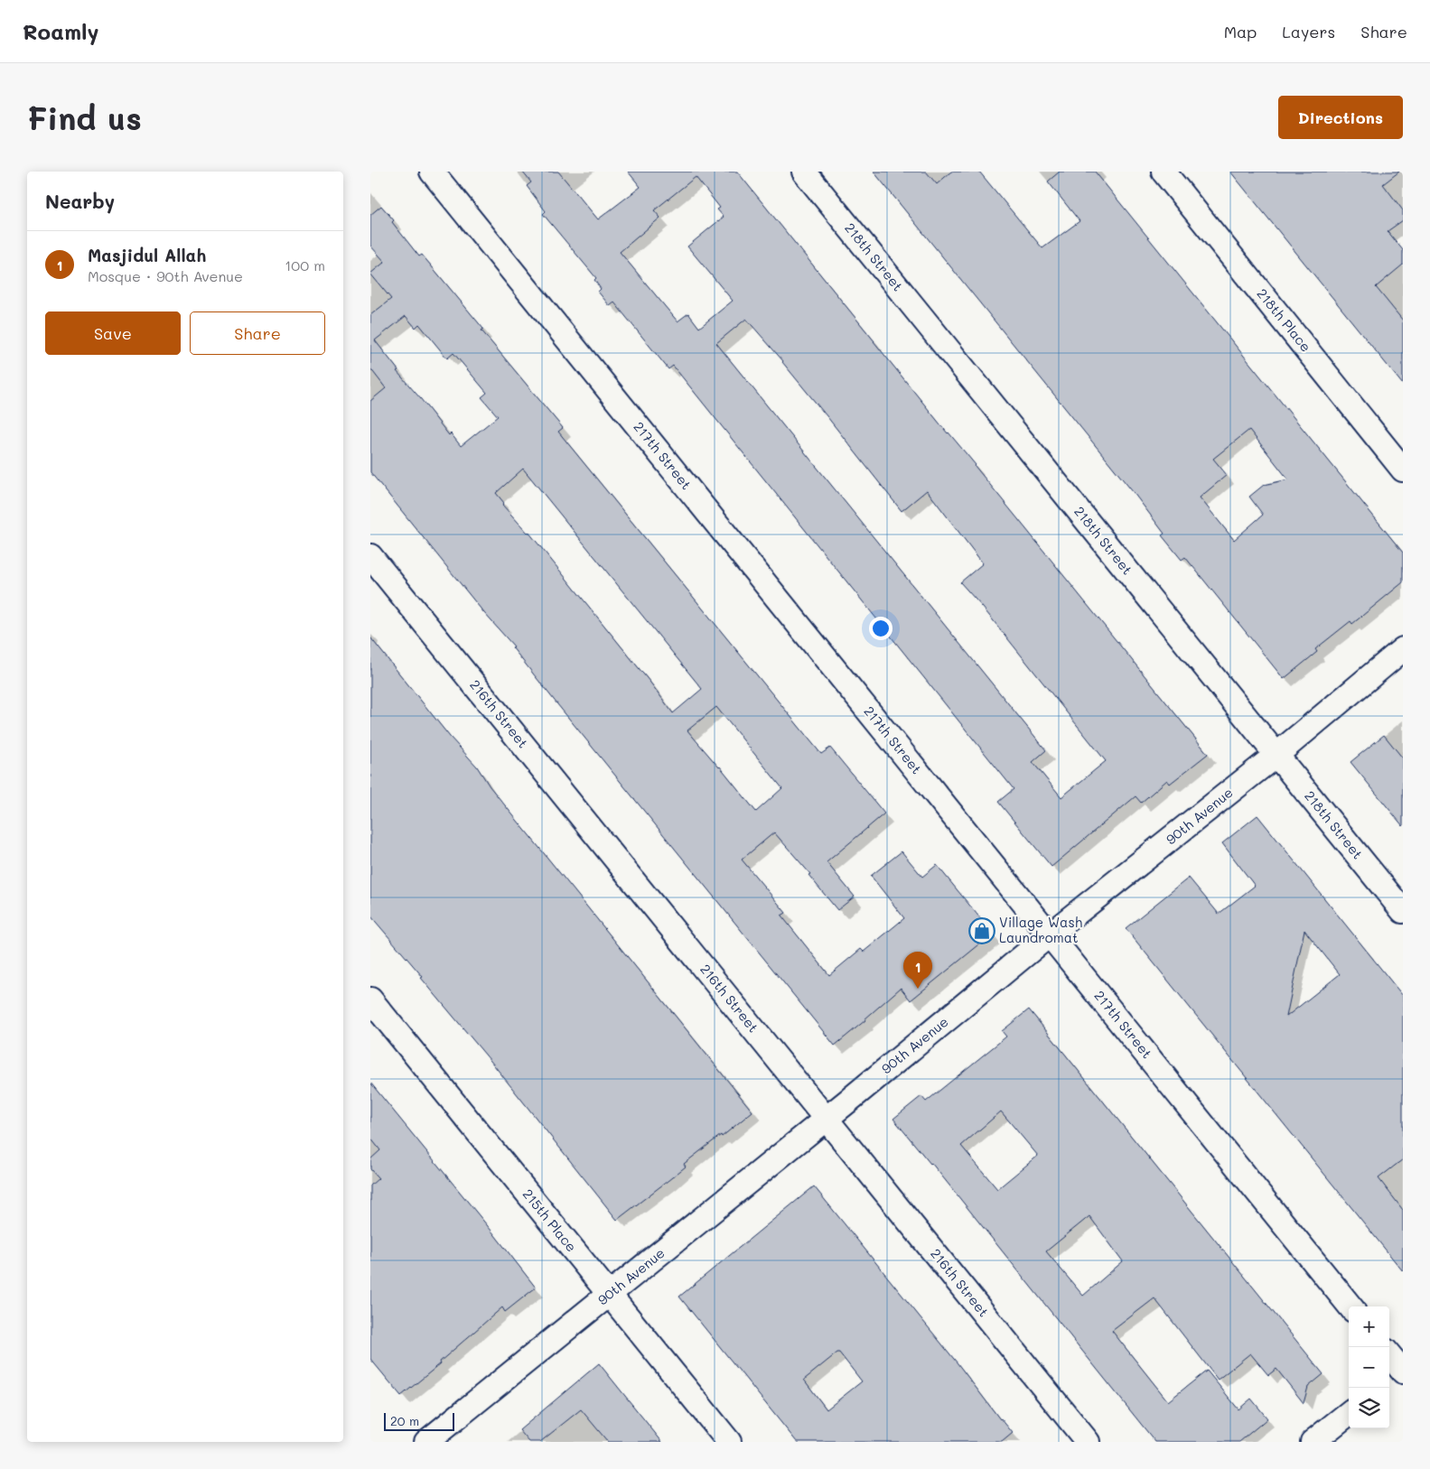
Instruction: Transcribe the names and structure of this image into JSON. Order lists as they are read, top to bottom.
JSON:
{
  "streets": {
    "street": [
      "218th Street",
      "218th Place",
      "217th Street",
      "216th Street",
      "90th Avenue",
      "215th Place"
    ]
  },
  "crossings": [
    ["218th Street", "90th Avenue"],
    ["217th Street", "90th Avenue"],
    ["216th Street", "90th Avenue"],
    ["90th Avenue", "215th Place"]
  ],
  "places": {
    "shop": ["Village Wash Laundromat"]
  },
  "scale_bar": "20 m",
  "page": {
    "header": "Roamly",
    "nav": ["Map", "Layers", "Share"],
    "buttons": [
      "Directions",
      ["Save", "Share"]
    ],
    "title": "Find us",
    "heading": "Nearby",
    "list": [
      {
        "mark": "1",
        "name": "Masjidul Allah",
        "note": "Mosque · 90th Avenue",
        "value": "100 m"
      }
    ],
    "pins": "1",
    "map_buttons": ["+", "−"],
    "scale": "20 m"
  }
}
